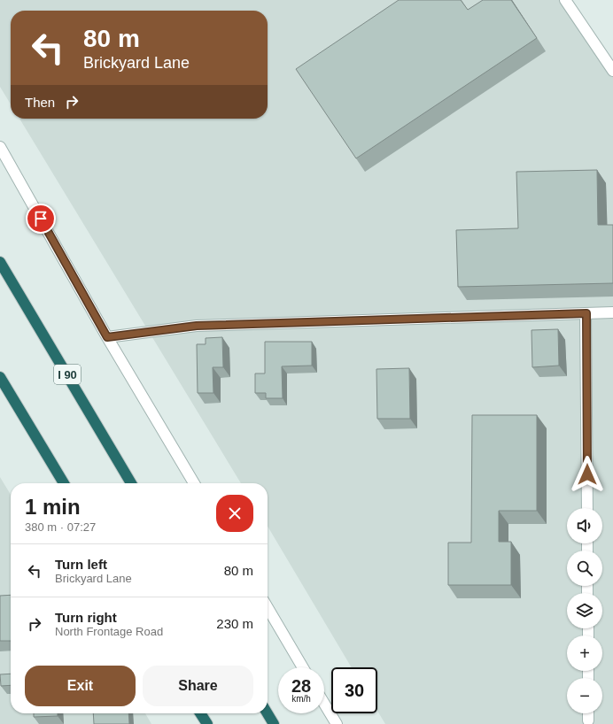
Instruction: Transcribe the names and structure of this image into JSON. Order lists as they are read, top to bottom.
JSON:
{
  "streets": {
    "highway": ["I 90"]
  },
  "page": {
    "turn": ["80 m", "Brickyard Lane"],
    "then": "Then",
    "heading": ["1 min", "380 m · 07:27"],
    "map_buttons": ["+", "−"],
    "list": [
      {
        "name": "Turn left",
        "note": "Brickyard Lane",
        "value": "80 m"
      },
      {
        "name": "Turn right",
        "note": "North Frontage Road",
        "value": "230 m"
      }
    ],
    "buttons": ["Exit", "Share"],
    "speed": "28 km/h",
    "limit": "30"
  }
}
